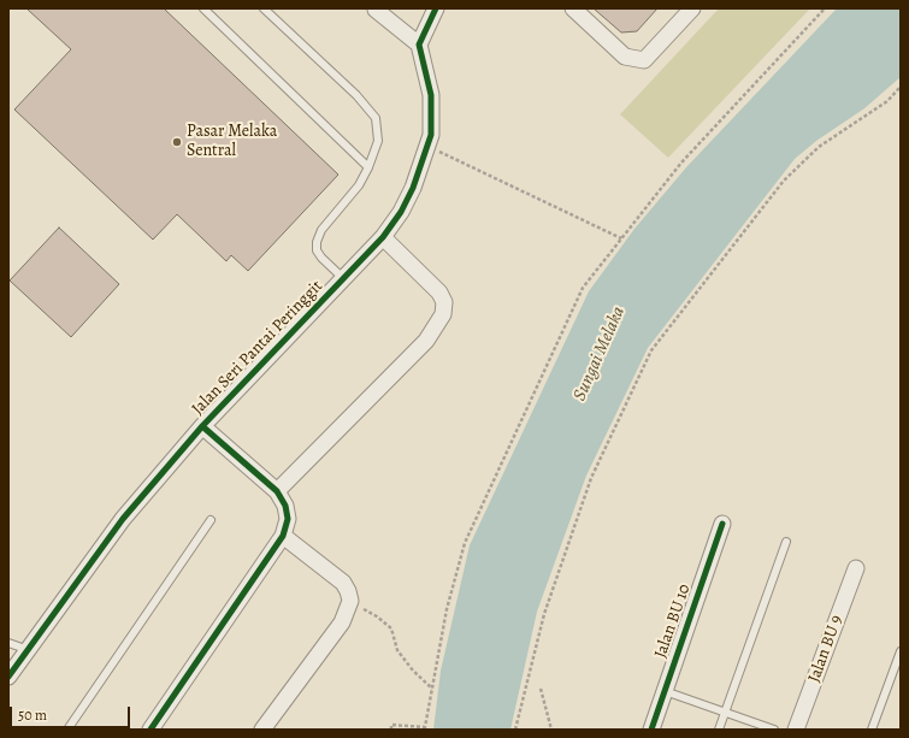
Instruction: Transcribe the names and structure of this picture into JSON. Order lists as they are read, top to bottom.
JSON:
{
  "streets": {
    "street": ["Jalan Seri Pantai Peringgit", "Jalan BU 10", "Jalan BU 9"]
  },
  "water": ["Sungai Melaka"],
  "places": ["Pasar Melaka Sentral"],
  "scale_bar": "50 m"
}
